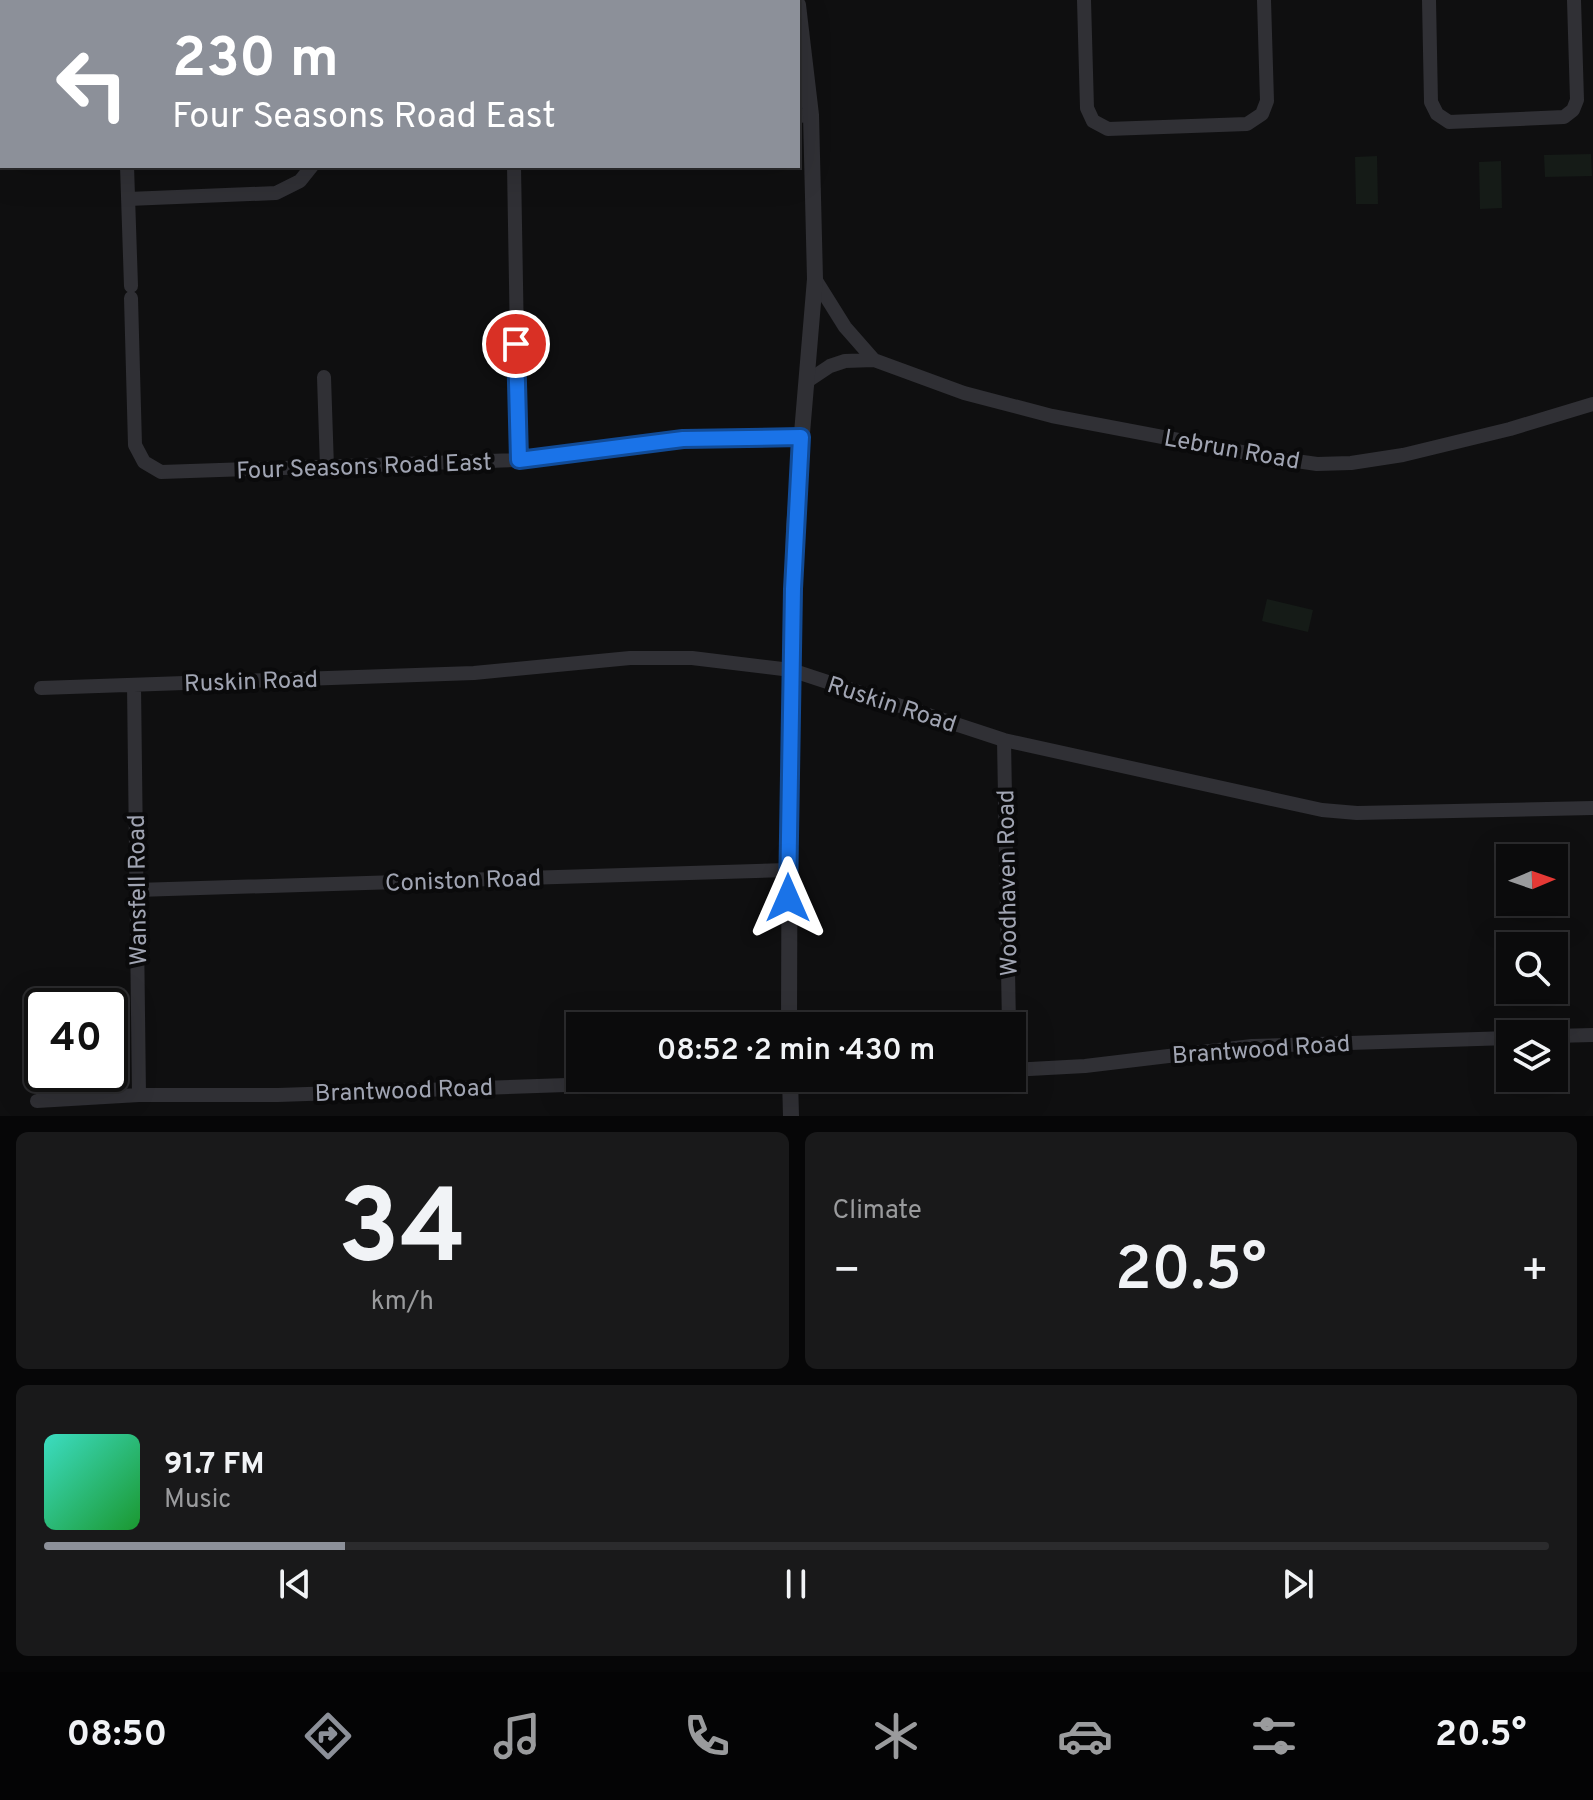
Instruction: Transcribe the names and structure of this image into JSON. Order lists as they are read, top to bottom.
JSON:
{
  "streets": {
    "street": [
      "Lebrun Road",
      "Four Seasons Road East",
      "Ruskin Road",
      "Coniston Road",
      "Woodhaven Road",
      "Wansfell Road",
      "Brantwood Road"
    ]
  },
  "crossings": [
    ["Ruskin Road", "Woodhaven Road"],
    ["Ruskin Road", "Wansfell Road"],
    ["Coniston Road", "Wansfell Road"],
    ["Wansfell Road", "Brantwood Road"]
  ],
  "north": "right",
  "page": {
    "turn": ["230 m", "Four Seasons Road East"],
    "limit": "40",
    "trip": "08:52 · 2 min · 430 m",
    "tile": [
      ["34", "km/h"],
      "Climate"
    ],
    "heat": ["−", "20.5°", "+"],
    "song": ["91.7 FM", "Music"],
    "tabs": ["08:50", "20.5°"]
  }
}
